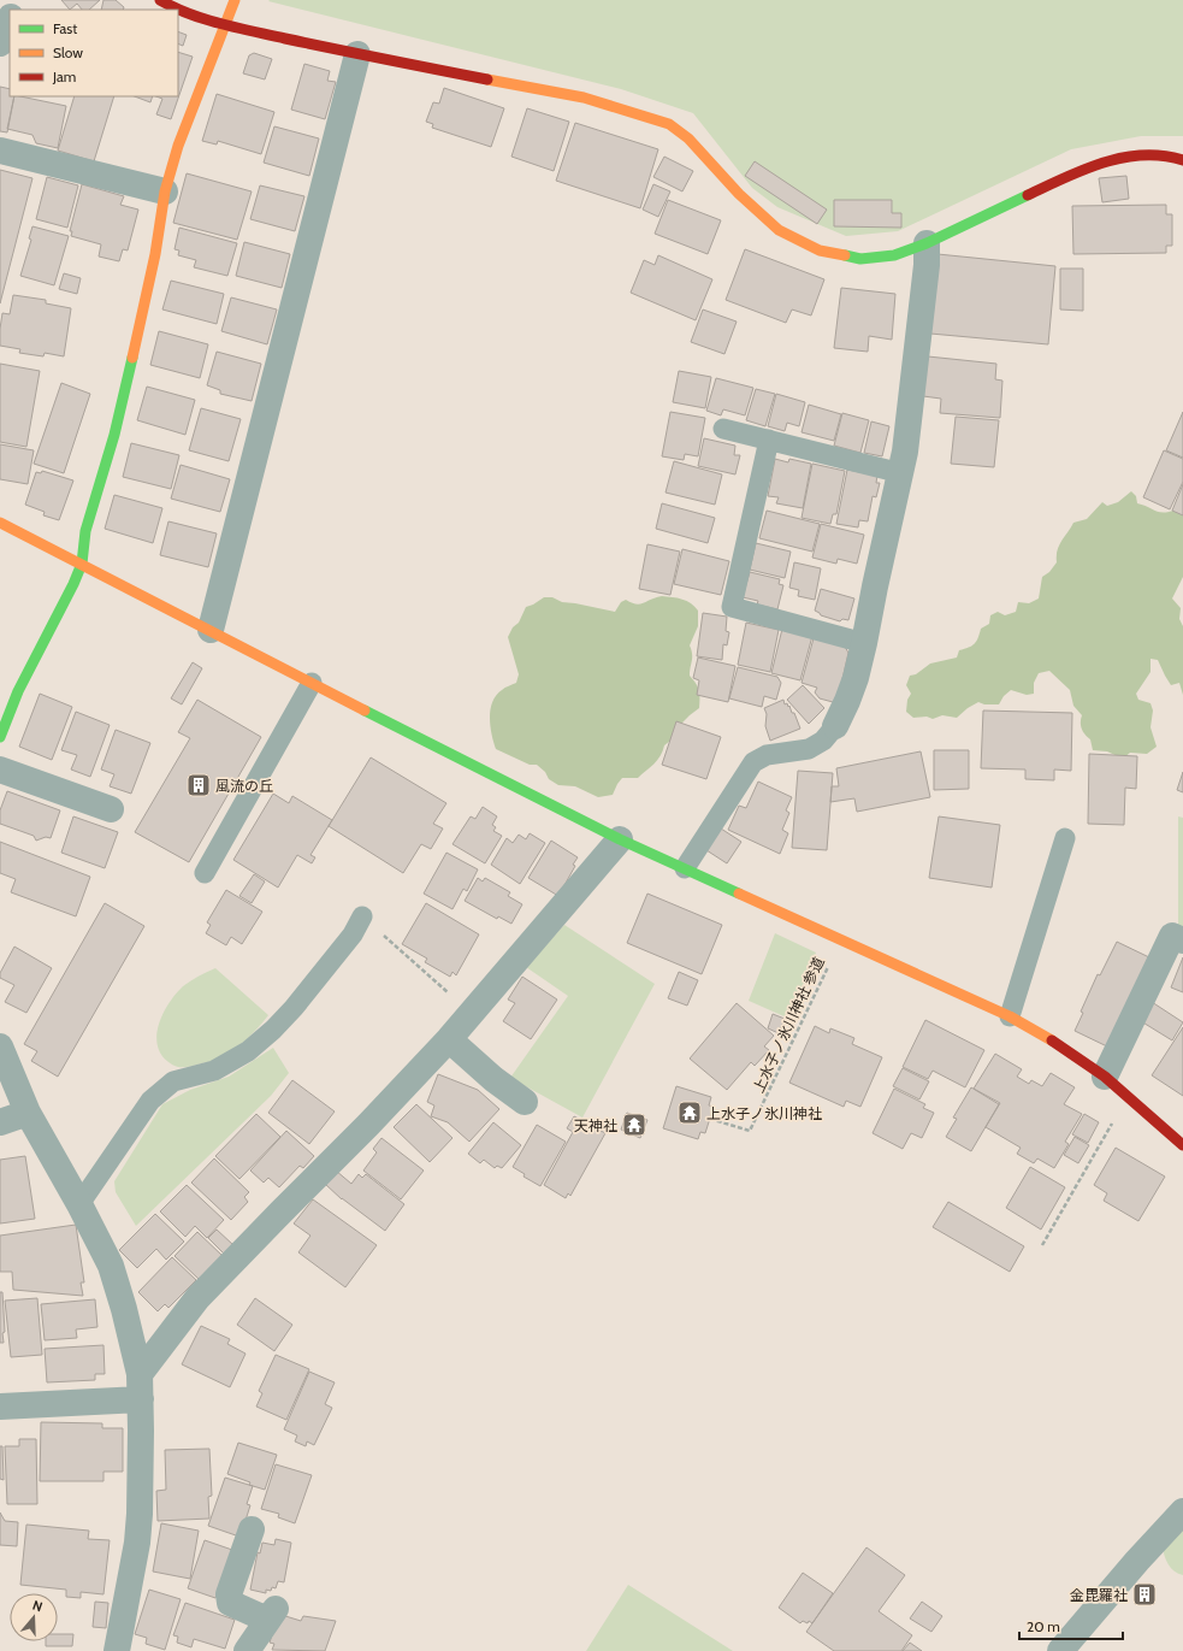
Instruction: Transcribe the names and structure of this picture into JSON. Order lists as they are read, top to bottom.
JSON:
{
  "streets": {
    "path": ["上水子ノ氷川神社 参道"]
  },
  "places": {
    "building": ["風流の丘", "金毘羅社"],
    "temple": ["上水子ノ氷川神社", "天神社"]
  },
  "legend": ["Fast", "Slow", "Jam"],
  "scale_bar": "20 m",
  "north": "top"
}
